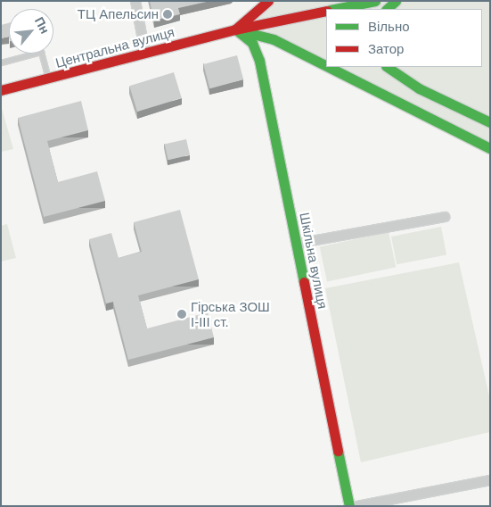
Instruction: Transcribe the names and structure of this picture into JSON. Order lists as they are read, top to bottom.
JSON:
{
  "streets": {
    "main road": ["Центральна вулиця", "Шкільна вулиця"]
  },
  "crossings": [
    ["Центральна вулиця", "Шкільна вулиця"]
  ],
  "places": ["ТЦ Апельсин", "Гірська ЗОШ І-ІІІ ст."],
  "legend": ["Вільно", "Затор"],
  "north": "top right"
}
